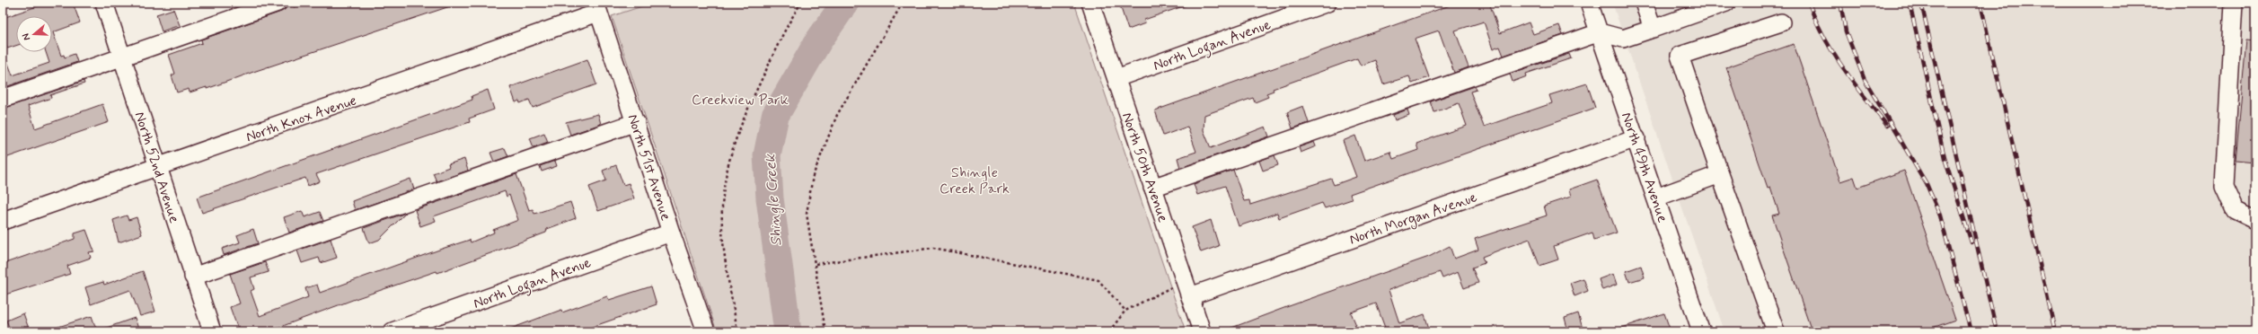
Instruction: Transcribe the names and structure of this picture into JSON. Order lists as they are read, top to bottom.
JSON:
{
  "streets": {
    "street": [
      "North Logan Avenue",
      "North Knox Avenue",
      "North 52nd Avenue",
      "North 51st Avenue",
      "North 50th Avenue",
      "North 49th Avenue",
      "North Morgan Avenue"
    ]
  },
  "crossings": [
    ["North Logan Avenue", "North 51st Avenue"],
    ["North Logan Avenue", "North 50th Avenue"],
    ["North Knox Avenue", "North 52nd Avenue"],
    ["North Knox Avenue", "North 51st Avenue"],
    ["North 50th Avenue", "North Morgan Avenue"],
    ["North 49th Avenue", "North Morgan Avenue"]
  ],
  "water": ["Shingle Creek"],
  "parks": ["Creekview Park", "Shingle Creek Park"],
  "north": "left"
}
